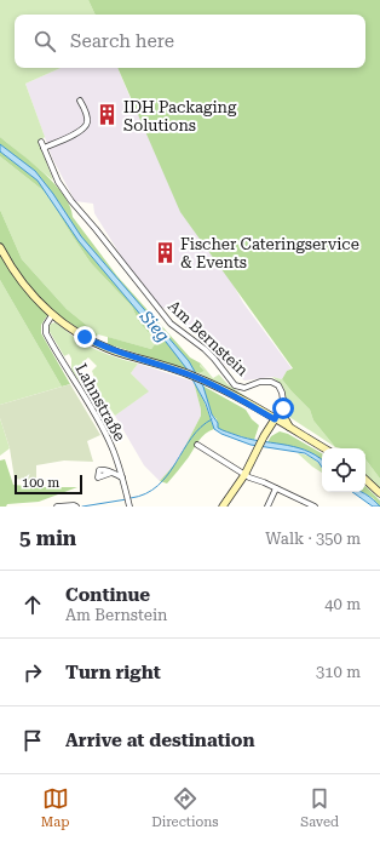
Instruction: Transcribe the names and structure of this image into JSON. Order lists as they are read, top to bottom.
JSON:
{
  "streets": {
    "street": ["Am Bernstein", "Lahnstraße"]
  },
  "water": ["Sieg"],
  "places": {
    "building": ["IDH Packaging Solutions", "Fischer Cateringservice & Events"]
  },
  "scale_bar": "100 m",
  "page": {
    "search": "Search here",
    "scale": "100 m",
    "heading": ["5 min", "Walk · 350 m"],
    "list": [
      ["Continue", "Am Bernstein", "40 m"],
      ["Turn right", "310 m"],
      "Arrive at destination"
    ],
    "nav": ["Map", "Directions", "Saved"]
  }
}
